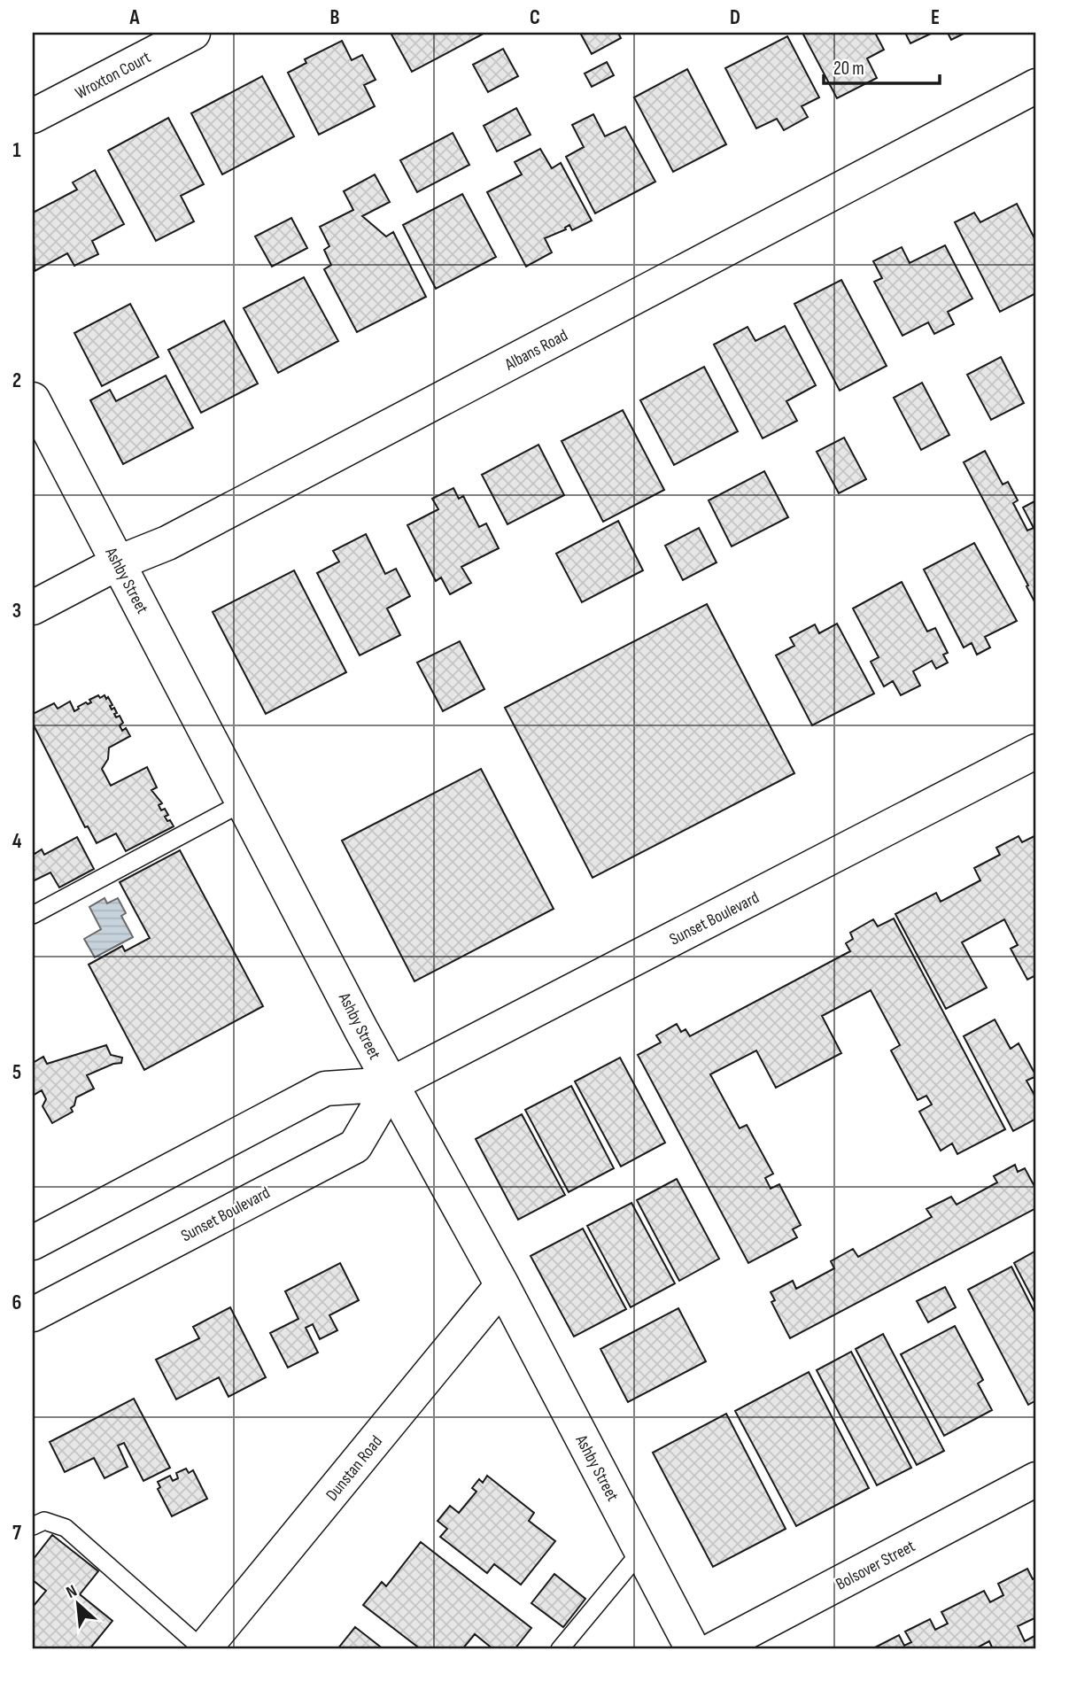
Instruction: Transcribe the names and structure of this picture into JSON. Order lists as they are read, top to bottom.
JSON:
{
  "streets": {
    "street": [
      "Wroxton Court",
      "Albans Road",
      "Ashby Street",
      "Sunset Boulevard",
      "Dunstan Road",
      "Bolsover Street"
    ]
  },
  "crossings": [
    ["Albans Road", "Ashby Street"],
    ["Ashby Street", "Sunset Boulevard"],
    ["Ashby Street", "Dunstan Road"]
  ],
  "scale_bar": "20 m",
  "north": "top left",
  "grid": {
    "columns": [
      "A",
      "B",
      "C",
      "D",
      "E"
    ],
    "rows": [
      "1",
      "2",
      "3",
      "4",
      "5",
      "6",
      "7"
    ]
  }
}
